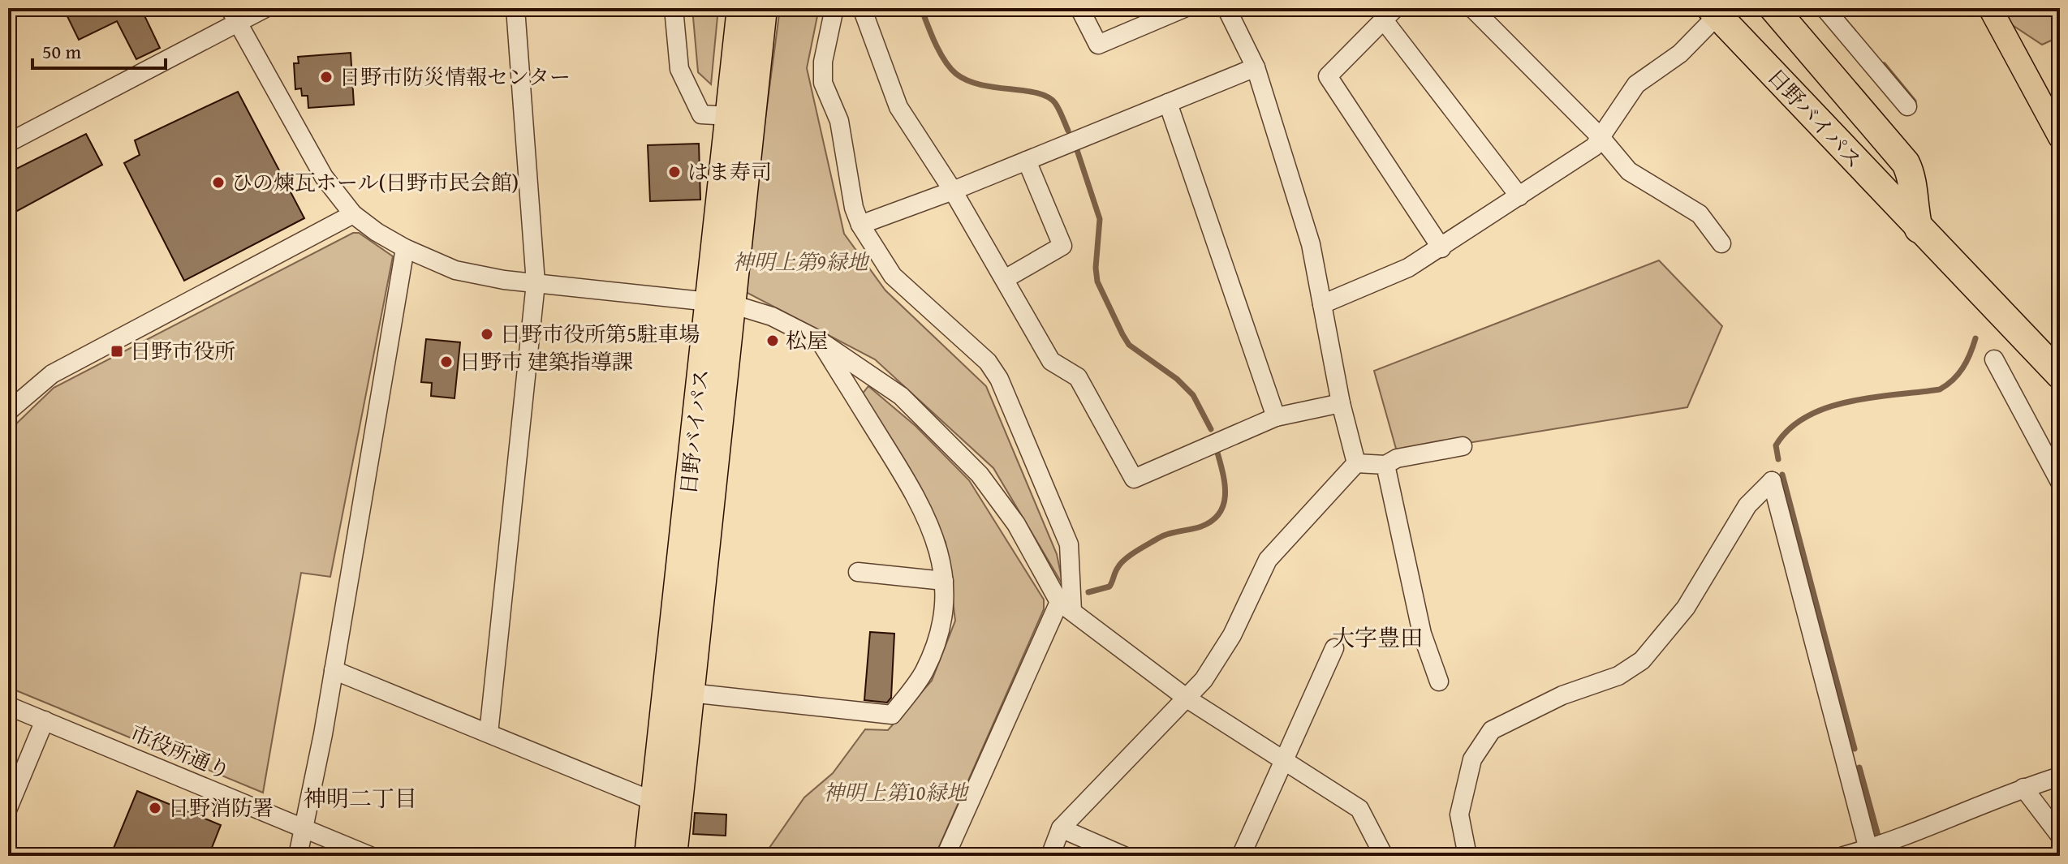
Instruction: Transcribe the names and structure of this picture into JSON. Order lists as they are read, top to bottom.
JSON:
{
  "streets": {
    "highway": ["日野バイパス"],
    "street": ["市役所通り"]
  },
  "districts": ["大字豊田", "神明二丁目"],
  "parks": ["神明上第9緑地", "神明上第10緑地"],
  "places": {
    "other": [
      "日野市防災情報センター",
      "はま寿司",
      "ひの煉瓦ホール(日野市民会館)",
      "日野市役所第5駐車場",
      "松屋",
      "日野市 建築指導課",
      "日野消防署"
    ],
    "transit": ["日野市役所"]
  },
  "scale_bar": "50 m"
}
